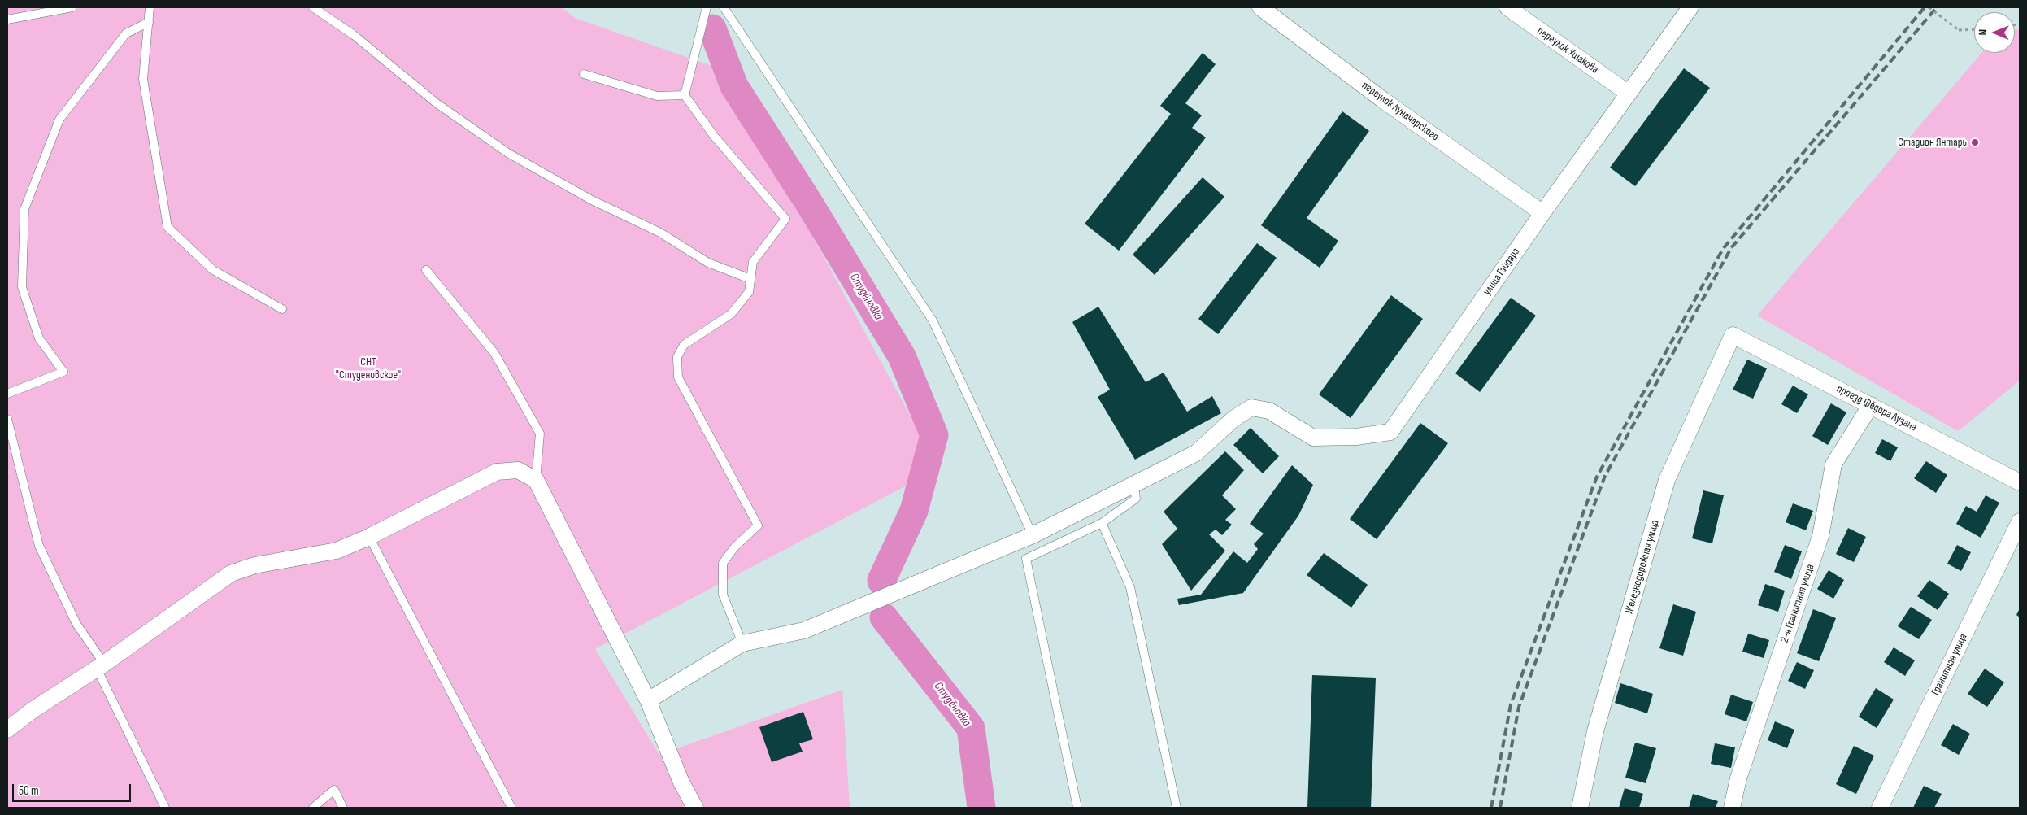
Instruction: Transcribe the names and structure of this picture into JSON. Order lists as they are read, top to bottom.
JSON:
{
  "streets": {
    "street": [
      "переулок Ушакова",
      "переулок Луначарского",
      "улица Гайдара",
      "проезд Фёдора Лузана",
      "Железнодорожная улица",
      "2-я Гранитная улица",
      "Гранитная улица"
    ]
  },
  "crossings": [
    ["переулок Ушакова", "улица Гайдара"],
    ["переулок Луначарского", "улица Гайдара"],
    ["проезд Фёдора Лузана", "Железнодорожная улица"],
    ["проезд Фёдора Лузана", "2-я Гранитная улица"]
  ],
  "water": ["Студёновка"],
  "parks": ["СНТ \"Студеновское\""],
  "places": ["Стадион Янтарь"],
  "scale_bar": "50 m",
  "north": "left"
}
